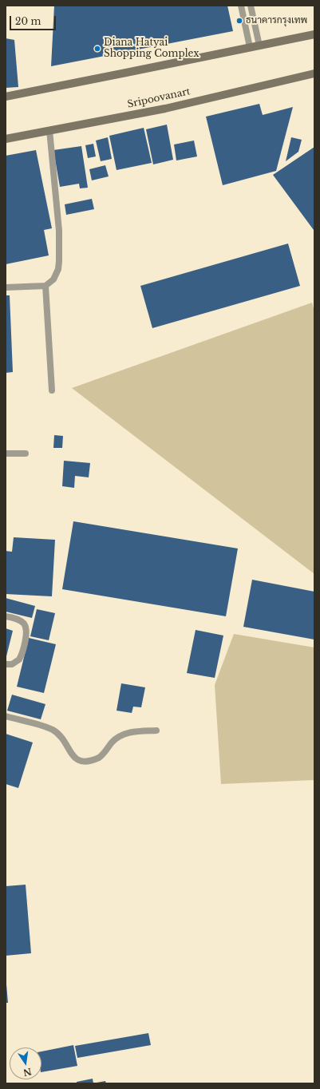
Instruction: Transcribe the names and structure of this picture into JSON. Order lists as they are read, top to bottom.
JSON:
{
  "streets": {
    "main road": ["Sripoovanart"]
  },
  "places": ["ธนาคารกรุงเทพ", "Diana Hatyai Shopping Complex"],
  "scale_bar": "20 m",
  "north": "bottom"
}
